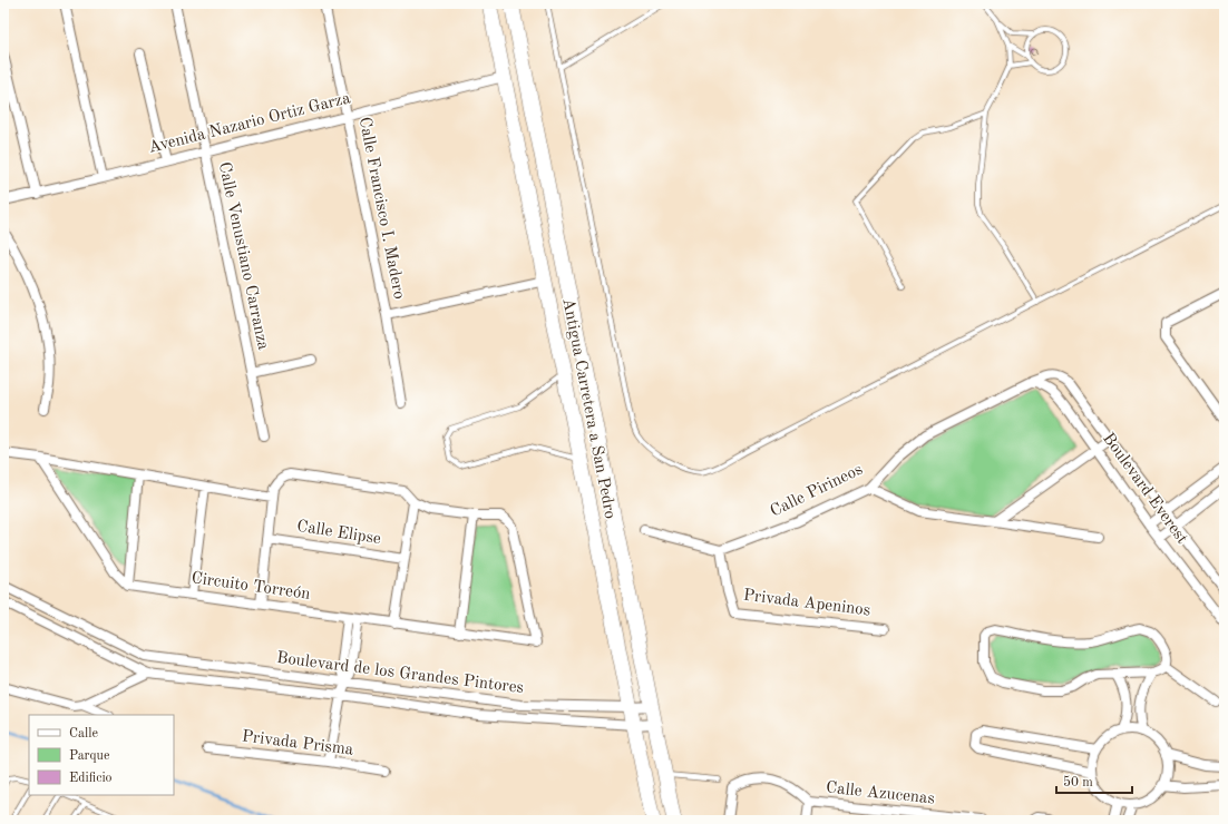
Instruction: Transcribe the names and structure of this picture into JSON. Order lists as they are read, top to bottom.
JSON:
{
  "streets": {
    "main road": ["Antigua Carretera a San Pedro"],
    "street": [
      "Avenida Nazario Ortiz Garza",
      "Calle Francisco I. Madero",
      "Calle Venustiano Carranza",
      "Boulevard Everest",
      "Calle Pirineos",
      "Calle Elipse",
      "Circuito Torreón",
      "Privada Apeninos",
      "Boulevard de los Grandes Pintores",
      "Privada Prisma",
      "Calle Azucenas"
    ]
  },
  "crossings": [
    ["Avenida Nazario Ortiz Garza", "Calle Francisco I. Madero"],
    ["Avenida Nazario Ortiz Garza", "Calle Venustiano Carranza"],
    ["Avenida Nazario Ortiz Garza", "Antigua Carretera a San Pedro"],
    ["Antigua Carretera a San Pedro", "Boulevard de los Grandes Pintores"],
    ["Boulevard Everest", "Calle Pirineos"],
    ["Calle Pirineos", "Privada Apeninos"]
  ],
  "legend": ["Calle", "Parque", "Edificio"],
  "scale_bar": "50 m"
}
